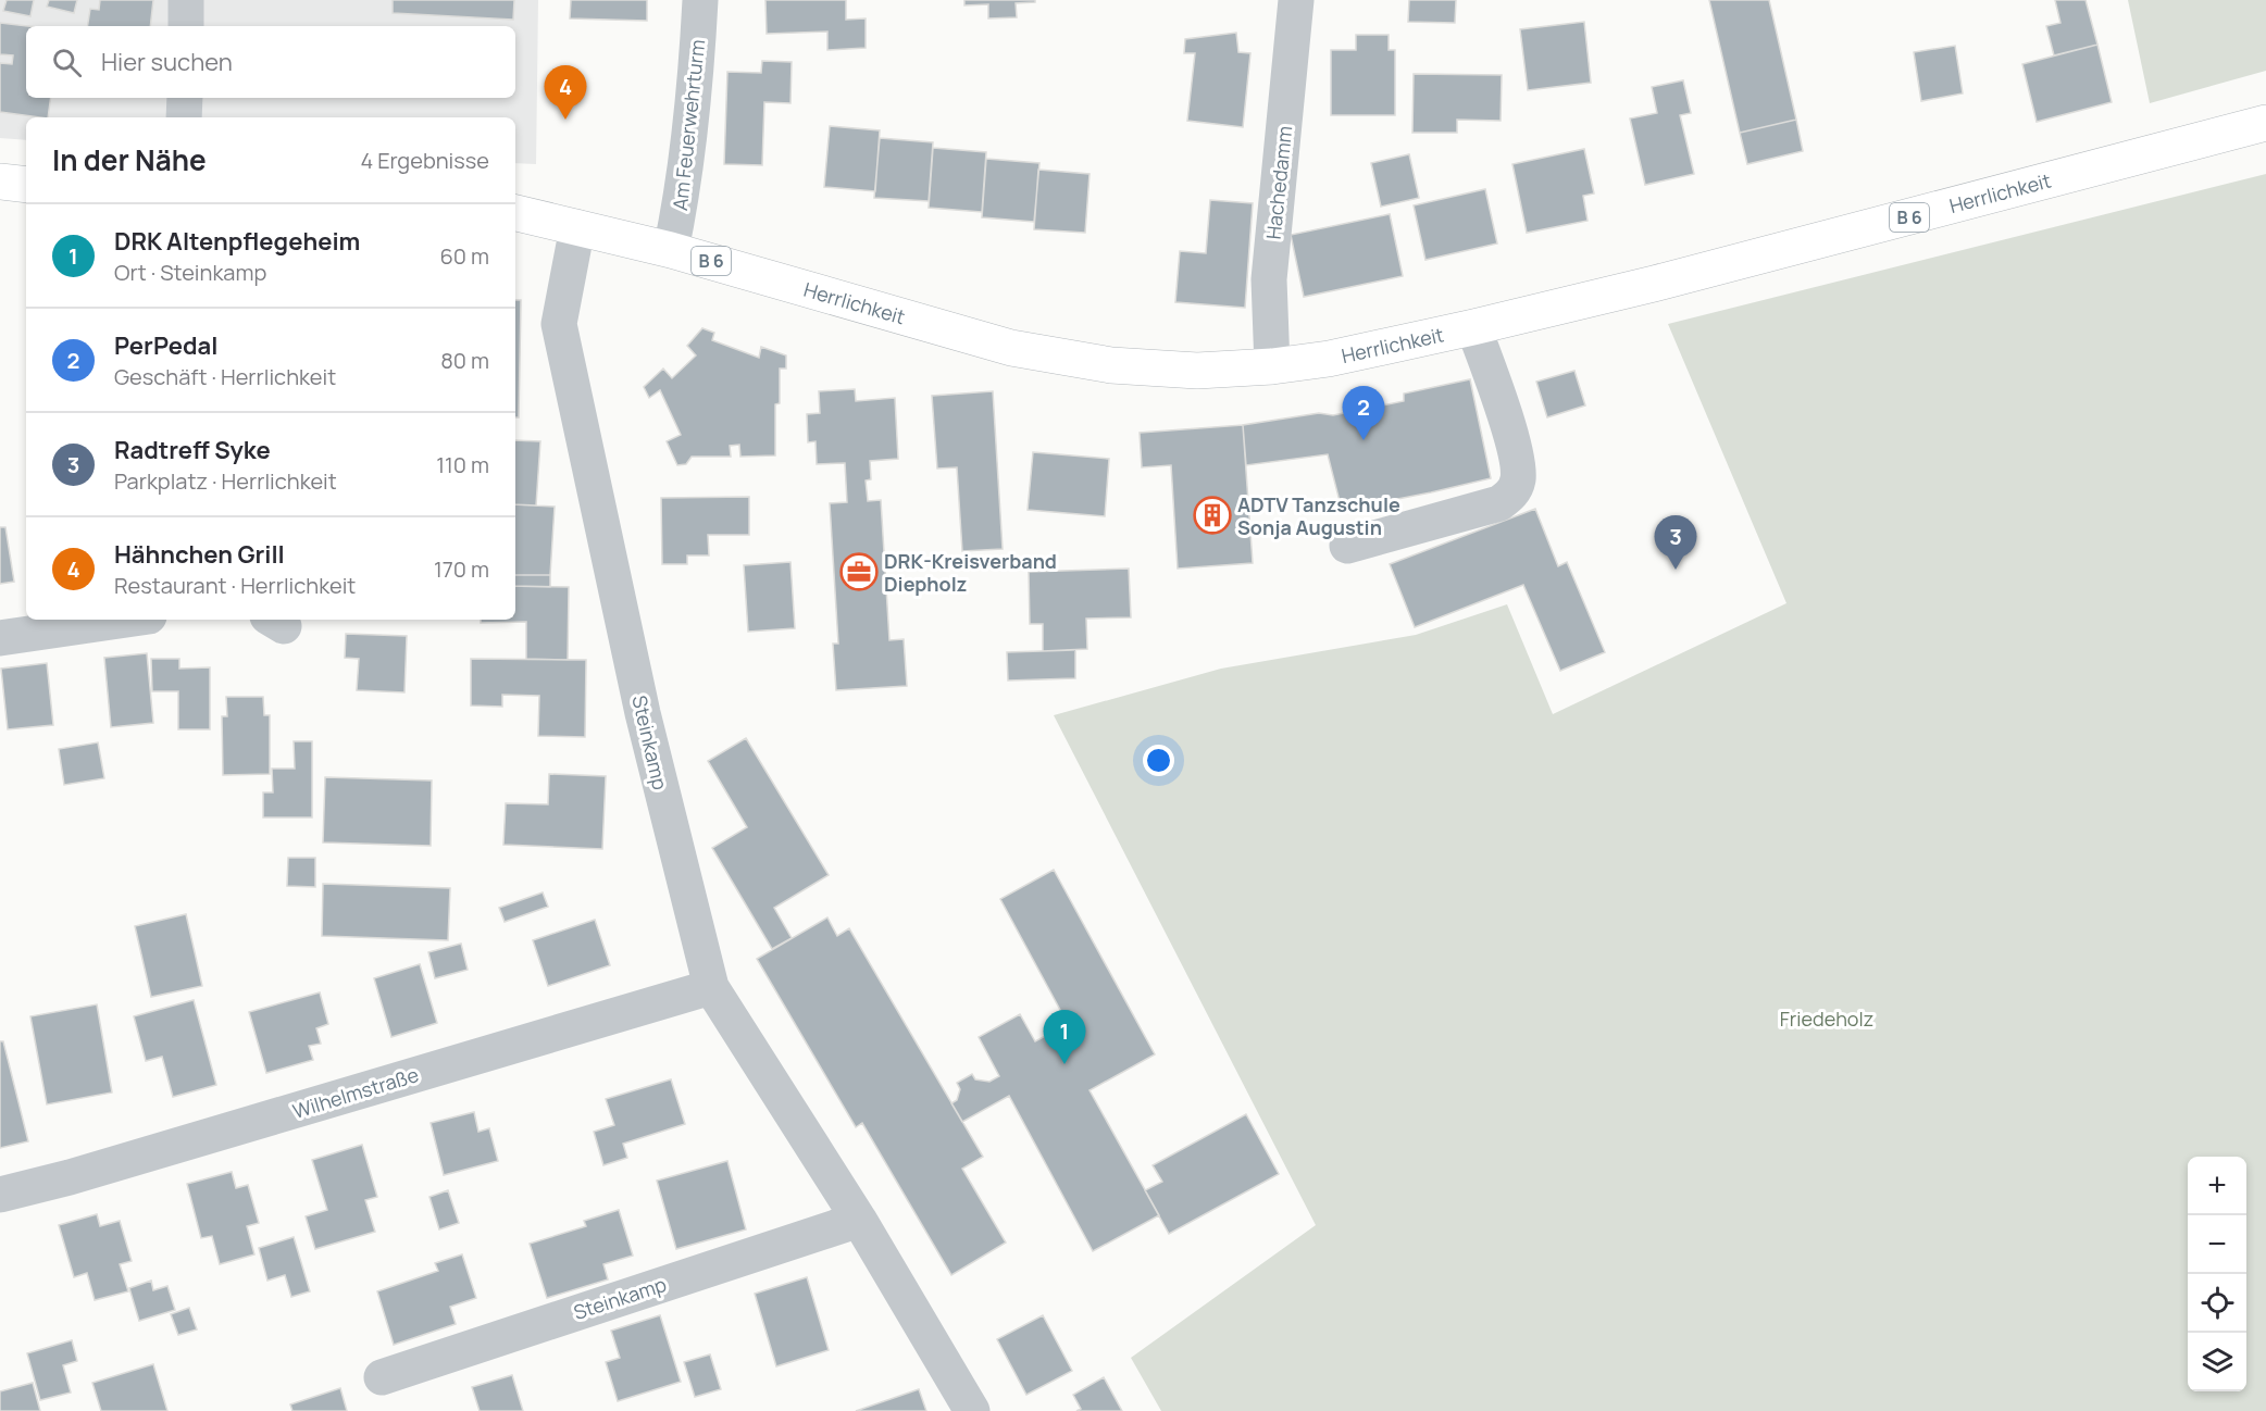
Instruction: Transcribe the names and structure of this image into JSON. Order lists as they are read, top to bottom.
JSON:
{
  "streets": {
    "main road": ["Herrlichkeit", "B 6"],
    "street": [
      "Am Feuerwehrturm",
      "Hachedamm",
      "Steinkamp",
      "Wilhelmstraße"
    ]
  },
  "crossings": [
    ["Am Feuerwehrturm", "Herrlichkeit"],
    ["Hachedamm", "Herrlichkeit"],
    ["Herrlichkeit", "Steinkamp"],
    ["Steinkamp", "Wilhelmstraße"]
  ],
  "parks": ["Friedeholz"],
  "places": {
    "building": ["ADTV Tanzschule Sonja Augustin"],
    "office": ["DRK-Kreisverband Diepholz"]
  },
  "page": {
    "search": "Hier suchen",
    "pins": [
      "4",
      "2",
      "3",
      "1"
    ],
    "heading": ["In der Nähe", "4 Ergebnisse"],
    "list": [
      {
        "mark": "1",
        "name": "DRK Altenpflegeheim",
        "note": "Ort · Steinkamp",
        "value": "60 m"
      },
      {
        "mark": "2",
        "name": "PerPedal",
        "note": "Geschäft · Herrlichkeit",
        "value": "80 m"
      },
      {
        "mark": "3",
        "name": "Radtreff Syke",
        "note": "Parkplatz · Herrlichkeit",
        "value": "110 m"
      },
      {
        "mark": "4",
        "name": "Hähnchen Grill",
        "note": "Restaurant · Herrlichkeit",
        "value": "170 m"
      }
    ],
    "map_buttons": ["+", "−"]
  }
}
